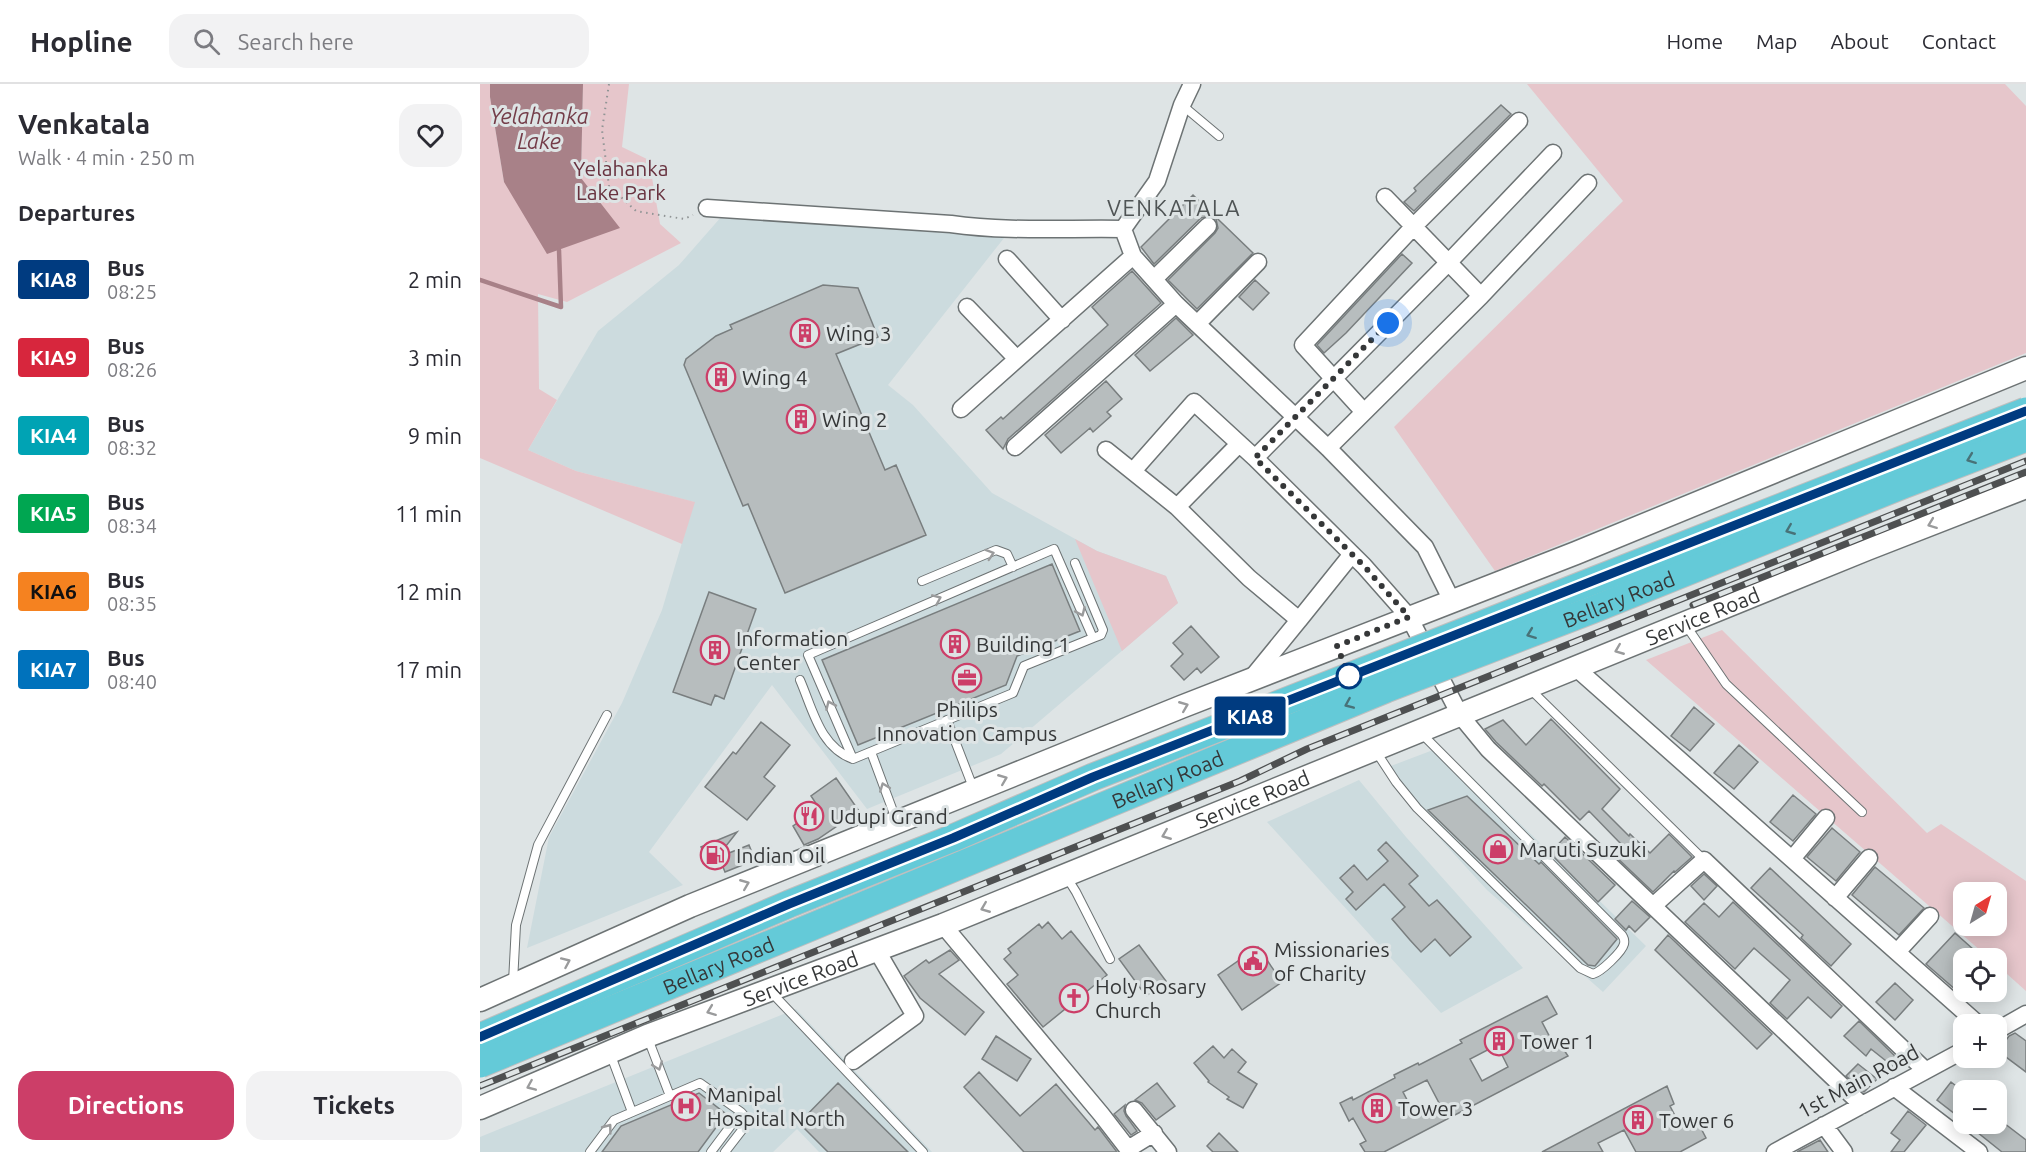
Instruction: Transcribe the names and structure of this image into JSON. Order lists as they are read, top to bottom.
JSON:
{
  "streets": {
    "highway": ["Bellary Road"],
    "main road": ["Service Road"],
    "street": ["1st Main Road"]
  },
  "districts": ["VENKATALA"],
  "water": ["Yelahanka Lake"],
  "parks": ["Yelahanka Lake Park"],
  "places": {
    "building": [
      "Wing 3",
      "Wing 4",
      "Wing 2",
      "Building 1",
      "Information Center",
      "Tower 1",
      "Tower 3",
      "Tower 6"
    ],
    "office": ["Philips Innovation Campus"],
    "restaurant": ["Udupi Grand"],
    "shop": ["Maruti Suzuki"],
    "fuel station": ["Indian Oil"],
    "public building": ["Missionaries of Charity"],
    "church": ["Holy Rosary Church"],
    "hospital": ["Manipal Hospital North"]
  },
  "lines": ["bus line KIA8"],
  "north": "top right",
  "page": {
    "header": "Hopline",
    "search": "Search here",
    "nav": [
      "Home",
      "Map",
      "About",
      "Contact"
    ],
    "heading": [
      ["Venkatala", "Walk · 4 min · 250 m"],
      "Departures"
    ],
    "on_map": "KIA8",
    "list": [
      {
        "mark": "KIA8",
        "name": "Bus",
        "note": "08:25",
        "value": "2 min"
      },
      {
        "mark": "KIA9",
        "name": "Bus",
        "note": "08:26",
        "value": "3 min"
      },
      {
        "mark": "KIA4",
        "name": "Bus",
        "note": "08:32",
        "value": "9 min"
      },
      {
        "mark": "KIA5",
        "name": "Bus",
        "note": "08:34",
        "value": "11 min"
      },
      {
        "mark": "KIA6",
        "name": "Bus",
        "note": "08:35",
        "value": "12 min"
      },
      {
        "mark": "KIA7",
        "name": "Bus",
        "note": "08:40",
        "value": "17 min"
      }
    ],
    "map_buttons": ["+", "−"],
    "buttons": ["Directions", "Tickets"]
  }
}
